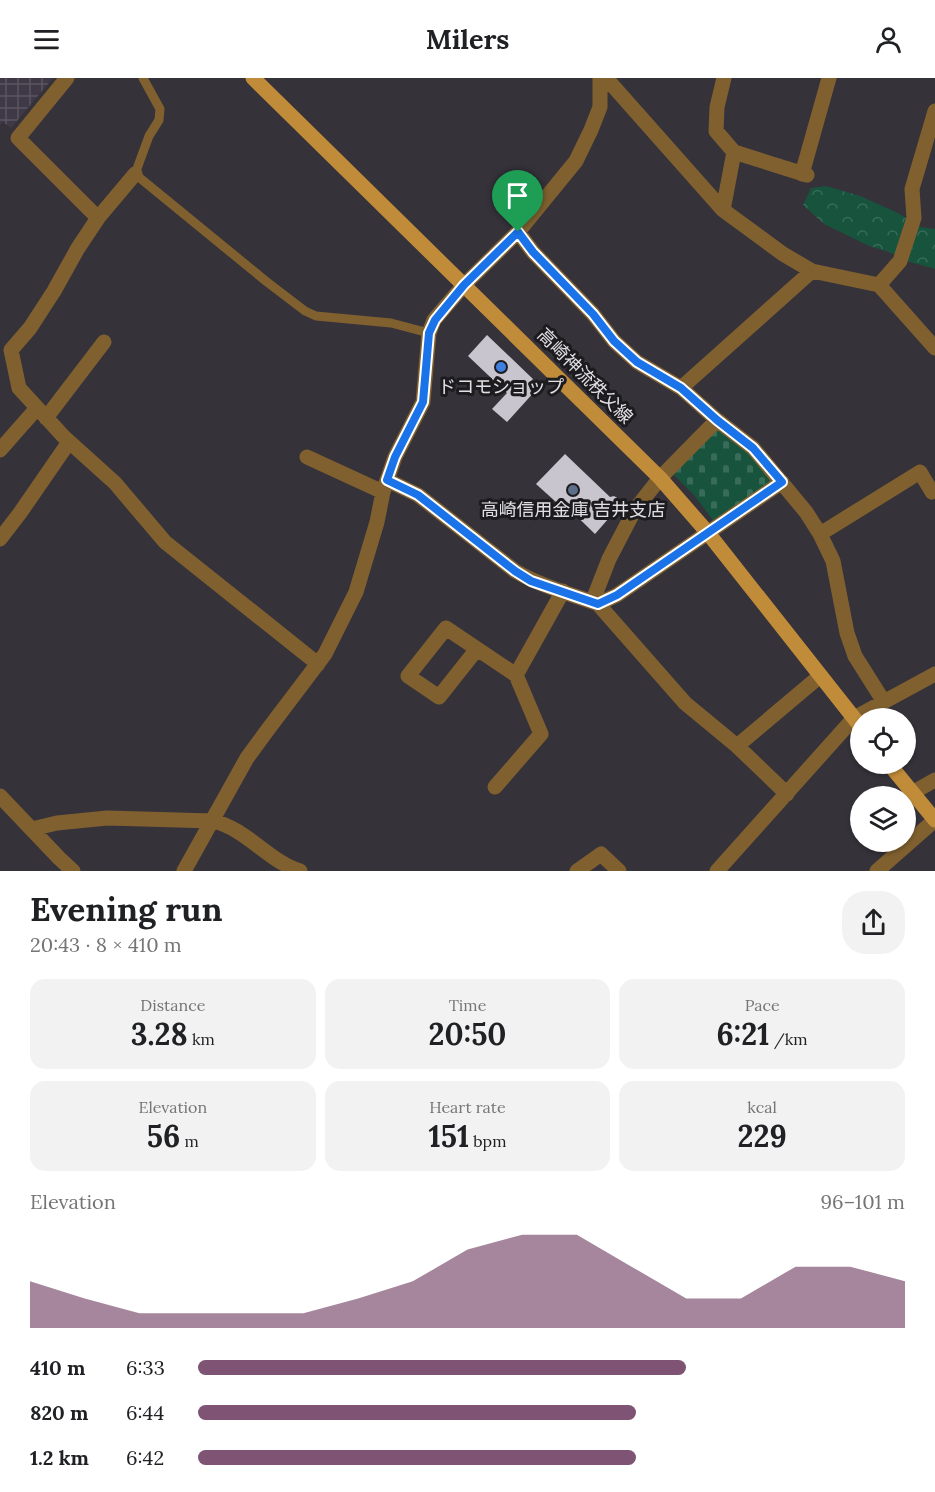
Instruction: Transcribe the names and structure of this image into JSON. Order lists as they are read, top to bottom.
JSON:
{
  "streets": {
    "main road": ["高崎神流秩父線"]
  },
  "places": ["ドコモショップ", "高崎信用金庫 吉井支店"],
  "page": {
    "header": "Milers",
    "heading": ["Evening run", "20:43 · 8 × 410 m"],
    "stats": [
      ["Distance", "3.28 km"],
      ["Time", "20:50"],
      ["Pace", "6:21 /km"],
      ["Elevation", "56 m"],
      ["Heart rate", "151 bpm"],
      ["kcal", "229"]
    ],
    "chart": ["Elevation", "96–101 m"],
    "list": [
      {
        "name": "410 m",
        "note": "6:33"
      },
      {
        "name": "820 m",
        "note": "6:44"
      },
      {
        "name": "1.2 km",
        "note": "6:42"
      }
    ]
  }
}
